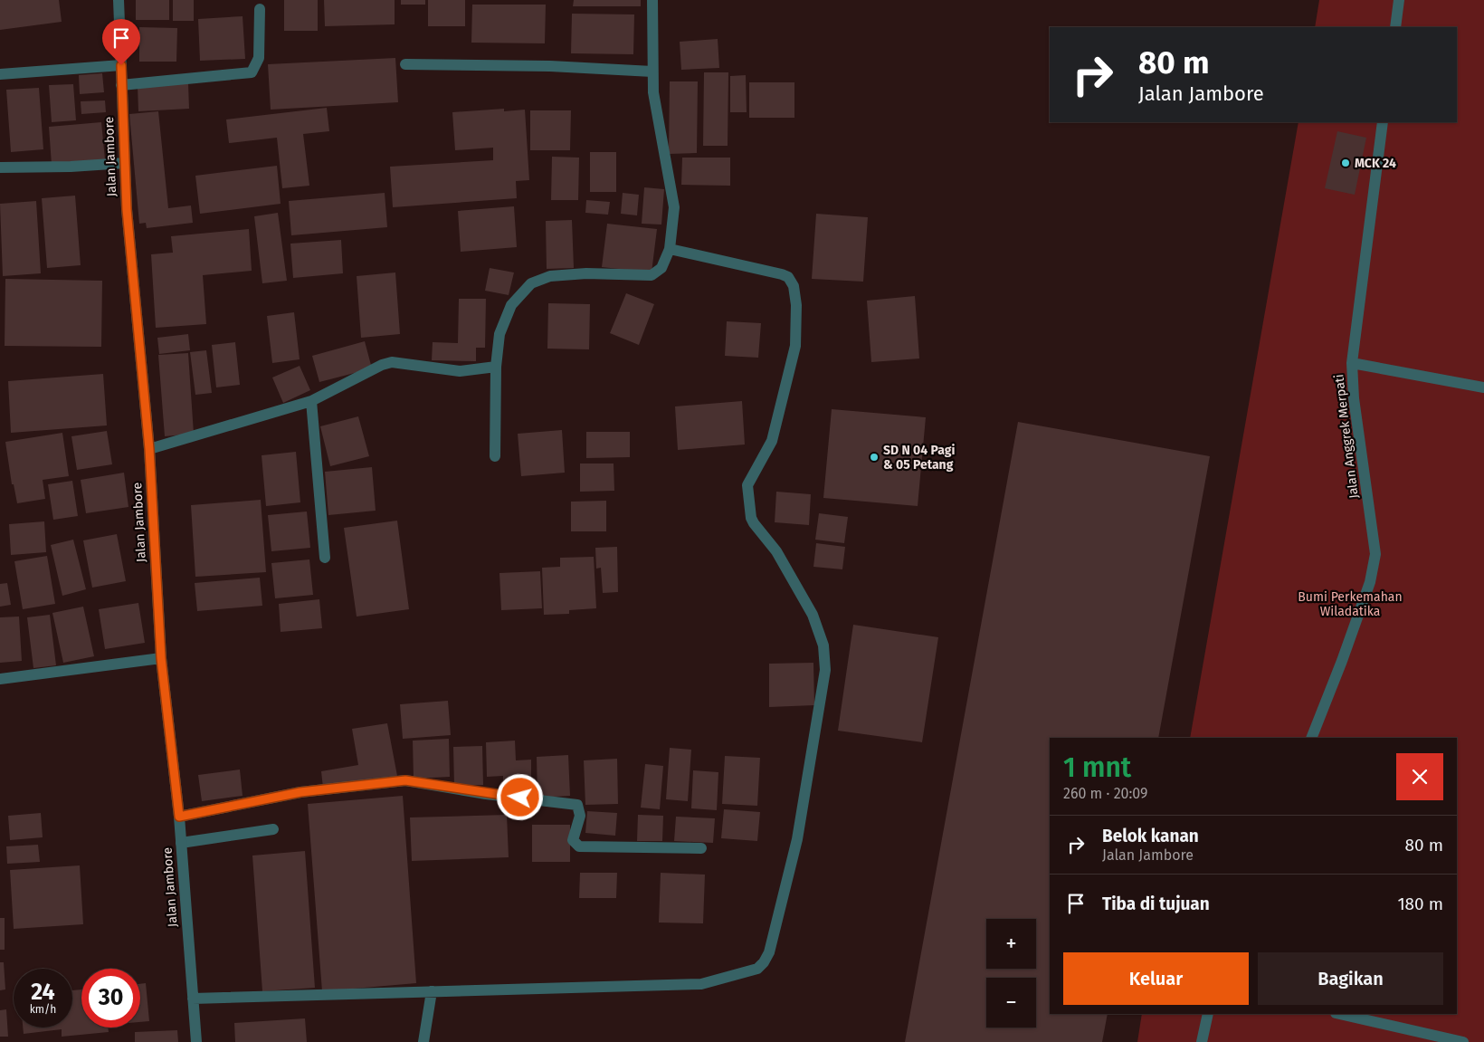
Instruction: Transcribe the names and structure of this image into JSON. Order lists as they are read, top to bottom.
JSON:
{
  "streets": {
    "street": ["Jalan Jambore", "Jalan Anggrek Merpati"]
  },
  "parks": ["Bumi Perkemahan Wiladatika"],
  "places": ["MCK 24", "SD N 04 Pagi & 05 Petang"],
  "page": {
    "turn": ["80 m", "Jalan Jambore"],
    "heading": ["1 mnt", "260 m · 20:09"],
    "list": [
      {
        "name": "Belok kanan",
        "note": "Jalan Jambore",
        "value": "80 m"
      },
      {
        "name": "Tiba di tujuan",
        "value": "180 m"
      }
    ],
    "map_buttons": ["+", "−"],
    "buttons": ["Keluar", "Bagikan"],
    "speed": "24 km/h",
    "limit": "30"
  }
}
